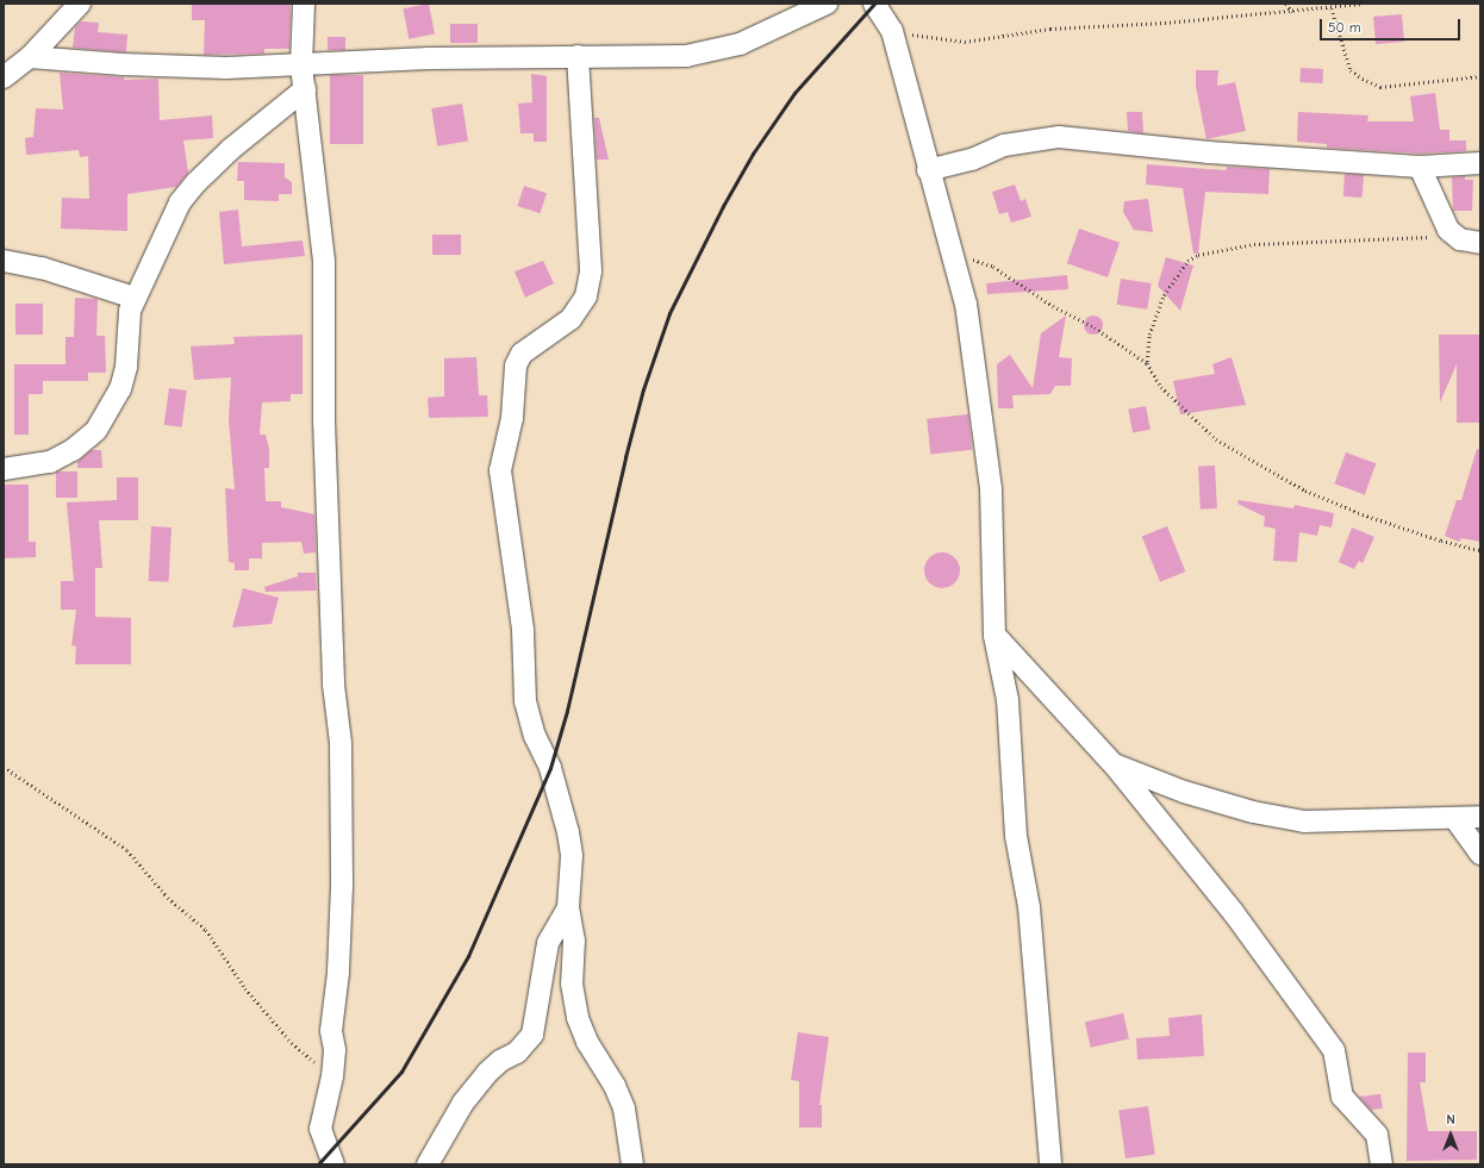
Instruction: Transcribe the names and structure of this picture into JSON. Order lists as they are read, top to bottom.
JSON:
{
  "scale_bar": "50 m",
  "north": "top"
}
